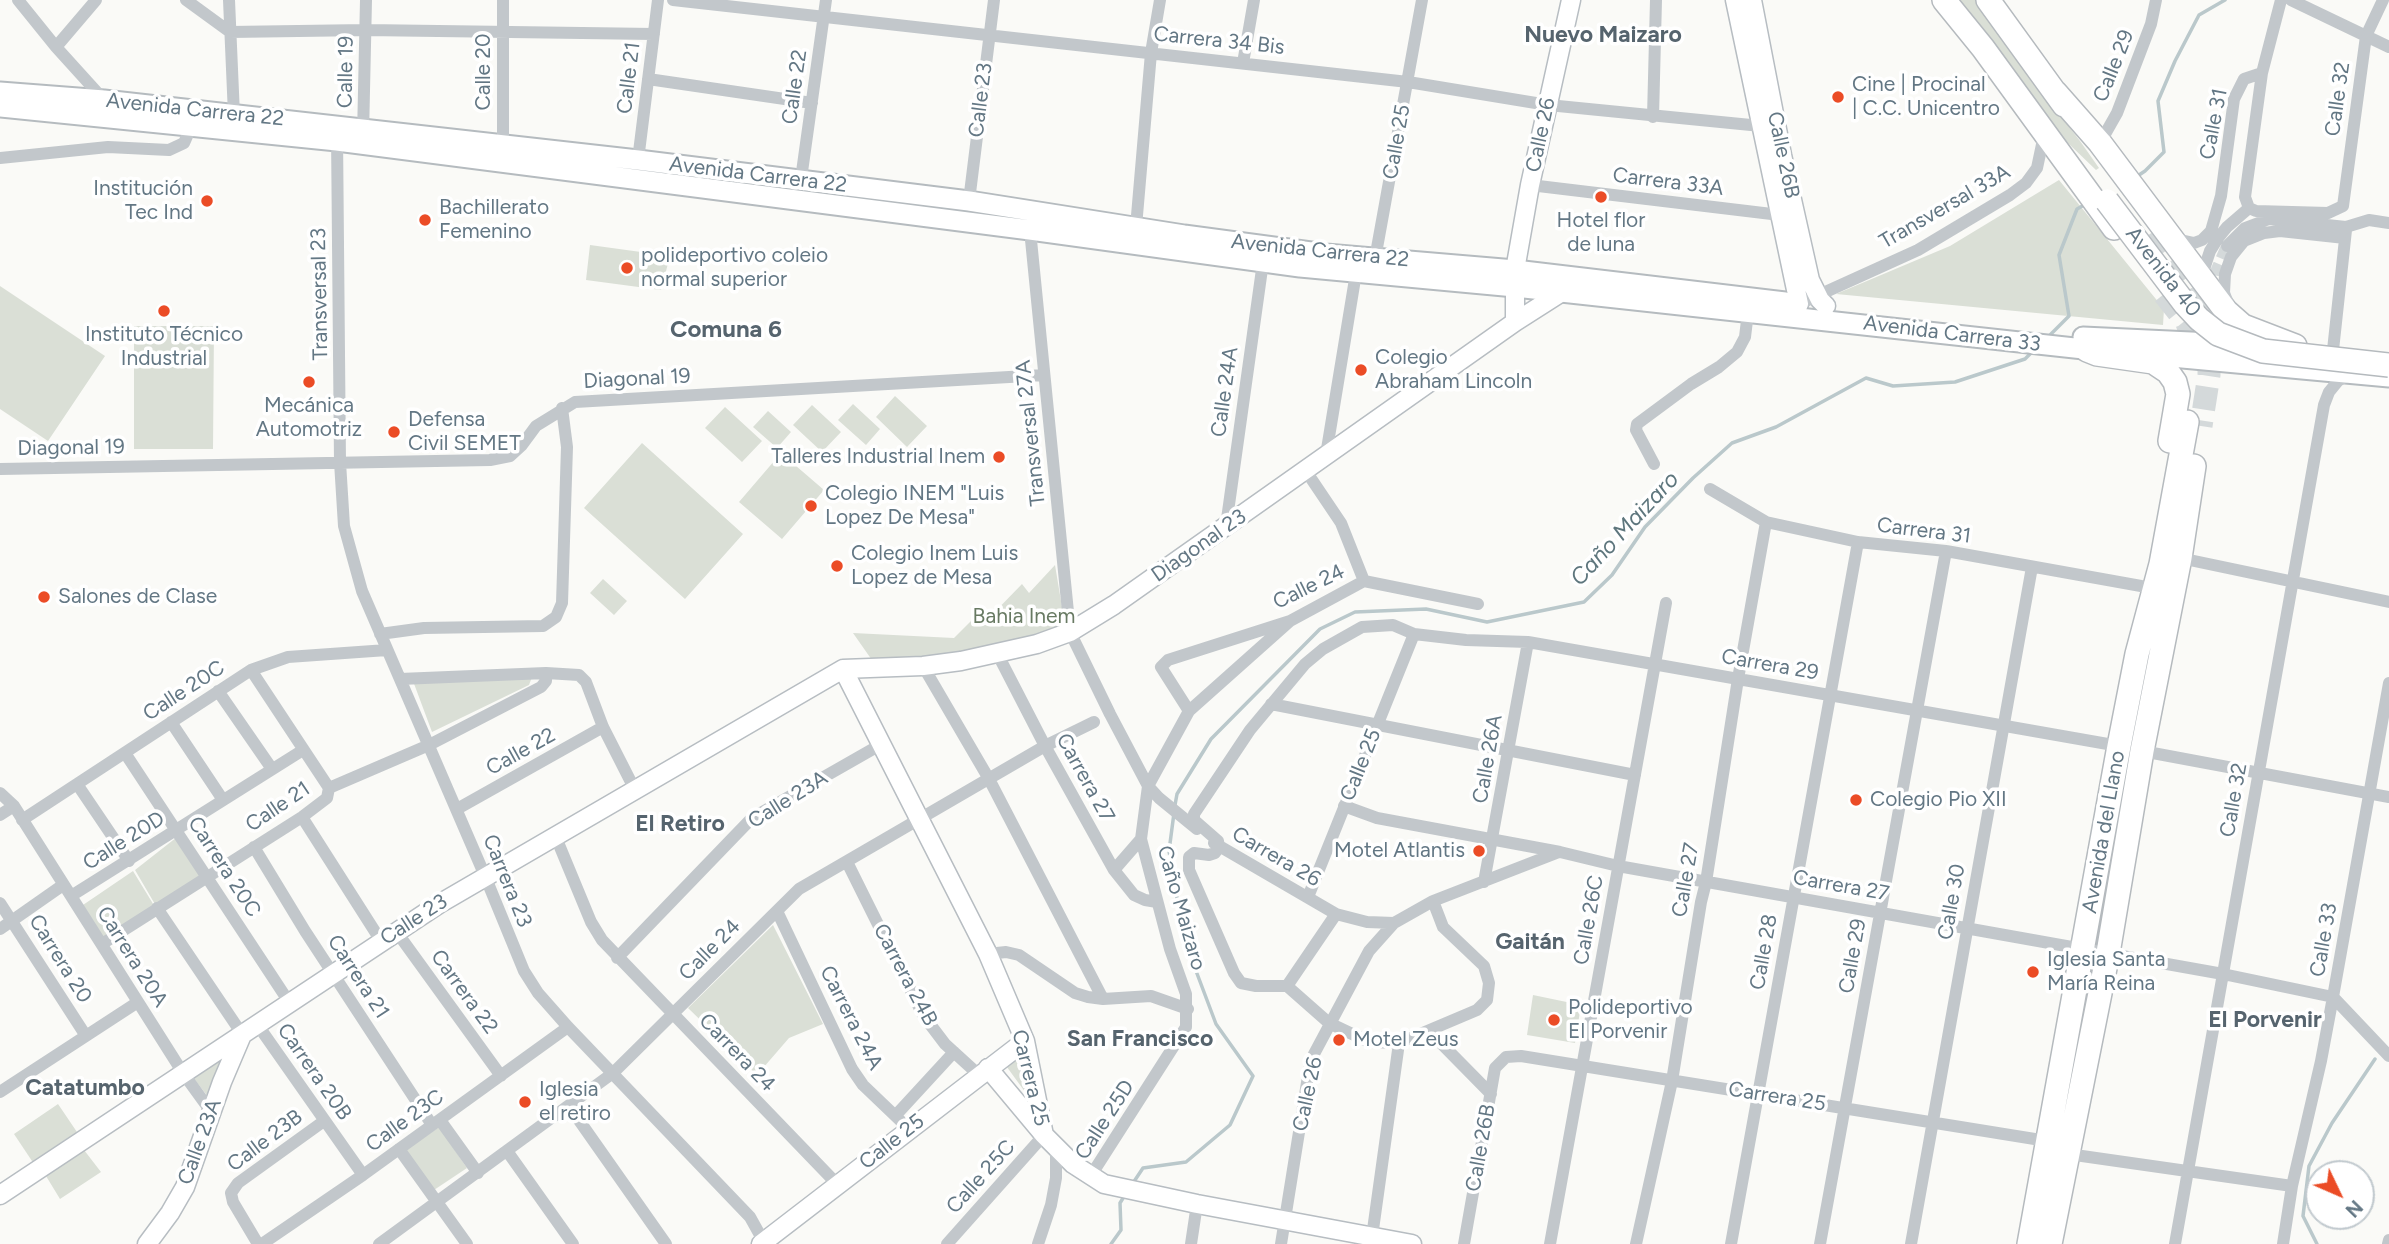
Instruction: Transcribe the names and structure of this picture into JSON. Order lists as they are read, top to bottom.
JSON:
{
  "streets": {
    "highway": ["Avenida 40", "Avenida del Llano"],
    "main road": ["Avenida Carrera 22", "Avenida Carrera 33"],
    "street": [
      "Carrera 34 Bis",
      "Calle 29",
      "Calle 19",
      "Calle 20",
      "Calle 21",
      "Calle 22",
      "Calle 32",
      "Calle 23",
      "Calle 31",
      "Calle 26",
      "Calle 25",
      "Calle 26B",
      "Carrera 33A",
      "Transversal 33A",
      "Transversal 23",
      "Diagonal 19",
      "Calle 24A",
      "Transversal 27A",
      "Carrera 31",
      "Diagonal 23",
      "Calle 24",
      "Carrera 29",
      "Calle 20C",
      "Calle 26A",
      "Carrera 27",
      "Calle 23A",
      "Calle 20D",
      "Carrera 26",
      "Carrera 20C",
      "Calle 27",
      "Carrera 23",
      "Calle 30",
      "Caño Maizaro",
      "Calle 26C",
      "Calle 33",
      "Calle 28",
      "Carrera 20A",
      "Carrera 20",
      "Carrera 24B",
      "Carrera 21",
      "Carrera 22",
      "Carrera 24A",
      "Carrera 24",
      "Carrera 20B",
      "Carrera 25",
      "Calle 25D",
      "Calle 23C",
      "Calle 23B",
      "Calle 25C"
    ]
  },
  "crossings": [
    ["Carrera 34 Bis", "Calle 22"],
    ["Carrera 34 Bis", "Calle 23"],
    ["Carrera 34 Bis", "Calle 26"],
    ["Carrera 34 Bis", "Calle 25"],
    ["Carrera 34 Bis", "Calle 26B"],
    ["Calle 29", "Carrera 31"],
    ["Calle 29", "Carrera 29"],
    ["Calle 29", "Carrera 27"],
    ["Calle 29", "Carrera 25"],
    ["Calle 19", "Avenida Carrera 22"],
    ["Calle 20", "Avenida Carrera 22"],
    ["Calle 21", "Avenida Carrera 22"],
    ["Calle 21", "Carrera 20C"],
    ["Calle 21", "Carrera 23"],
    ["Calle 21", "Carrera 20A"],
    ["Calle 21", "Carrera 21"],
    ["Calle 21", "Carrera 22"],
    ["Calle 21", "Carrera 20B"],
    ["Calle 22", "Avenida Carrera 22"],
    ["Calle 22", "Carrera 23"],
    ["Calle 32", "Avenida Carrera 33"],
    ["Calle 32", "Carrera 27"],
    ["Calle 23", "Avenida Carrera 22"],
    ["Calle 23", "Diagonal 23"],
    ["Calle 23", "Calle 23A"],
    ["Calle 23", "Carrera 20C"],
    ["Calle 23", "Carrera 23"],
    ["Calle 23", "Carrera 20A"],
    ["Calle 23", "Carrera 21"],
    ["Calle 23", "Carrera 22"],
    ["Calle 23", "Carrera 24"],
    ["Calle 23", "Carrera 20B"],
    ["Calle 23", "Carrera 25"],
    ["Avenida Carrera 22", "Calle 26"],
    ["Avenida Carrera 22", "Calle 25"],
    ["Avenida Carrera 22", "Transversal 23"],
    ["Avenida Carrera 22", "Avenida Carrera 33"],
    ["Avenida Carrera 22", "Calle 24A"],
    ["Avenida Carrera 22", "Transversal 27A"],
    ["Calle 26", "Carrera 33A"],
    ["Calle 26", "Avenida Carrera 33"],
    ["Calle 26", "Carrera 26"],
    ["Calle 26", "Carrera 25"],
    ["Calle 25", "Carrera 29"],
    ["Calle 25", "Carrera 27"],
    ["Calle 25", "Carrera 26"],
    ["Calle 25", "Carrera 23"],
    ["Calle 25", "Carrera 24B"],
    ["Calle 25", "Carrera 24A"],
    ["Calle 25", "Carrera 24"],
    ["Calle 25", "Carrera 25"],
    ["Calle 26B", "Carrera 33A"],
    ["Calle 26B", "Transversal 33A"],
    ["Calle 26B", "Avenida Carrera 33"],
    ["Calle 26B", "Carrera 25"],
    ["Transversal 33A", "Avenida 40"],
    ["Transversal 33A", "Avenida Carrera 33"],
    ["Avenida 40", "Avenida Carrera 33"],
    ["Transversal 23", "Diagonal 19"],
    ["Transversal 23", "Carrera 23"],
    ["Avenida Carrera 33", "Diagonal 23"],
    ["Diagonal 19", "Transversal 27A"],
    ["Diagonal 19", "Carrera 23"],
    ["Calle 24A", "Diagonal 23"],
    ["Transversal 27A", "Diagonal 23"],
    ["Transversal 27A", "Carrera 26"],
    ["Carrera 31", "Calle 27"],
    ["Carrera 31", "Calle 30"],
    ["Carrera 31", "Calle 28"],
    ["Diagonal 23", "Carrera 27"],
    ["Diagonal 23", "Carrera 26"],
    ["Diagonal 23", "Carrera 25"],
    ["Calle 24", "Carrera 27"],
    ["Calle 24", "Carrera 23"],
    ["Calle 24", "Caño Maizaro"],
    ["Calle 24", "Carrera 24B"],
    ["Calle 24", "Carrera 21"],
    ["Calle 24", "Carrera 24A"],
    ["Calle 24", "Carrera 24"],
    ["Calle 24", "Carrera 25"],
    ["Carrera 29", "Calle 26A"],
    ["Carrera 29", "Avenida del Llano"],
    ["Carrera 29", "Calle 27"],
    ["Carrera 29", "Calle 30"],
    ["Carrera 29", "Calle 26C"],
    ["Carrera 29", "Calle 28"],
    ["Calle 20C", "Carrera 20C"],
    ["Calle 20C", "Carrera 23"],
    ["Calle 20C", "Carrera 20A"],
    ["Calle 26A", "Carrera 27"],
    ["Carrera 27", "Avenida del Llano"],
    ["Carrera 27", "Calle 27"],
    ["Carrera 27", "Calle 30"],
    ["Carrera 27", "Caño Maizaro"],
    ["Carrera 27", "Calle 26C"],
    ["Carrera 27", "Calle 33"],
    ["Carrera 27", "Calle 28"],
    ["Calle 23A", "Carrera 20A"],
    ["Calle 23A", "Carrera 24"],
    ["Calle 23A", "Carrera 20B"],
    ["Calle 23A", "Carrera 25"],
    ["Avenida del Llano", "Carrera 25"],
    ["Calle 20D", "Carrera 20C"],
    ["Calle 20D", "Carrera 20A"],
    ["Calle 20D", "Carrera 20"],
    ["Carrera 26", "Caño Maizaro"],
    ["Calle 27", "Carrera 25"],
    ["Carrera 23", "Calle 23C"],
    ["Calle 30", "Carrera 25"],
    ["Caño Maizaro", "Calle 25D"],
    ["Calle 26C", "Carrera 25"],
    ["Calle 28", "Carrera 25"],
    ["Carrera 24B", "Carrera 25"],
    ["Carrera 24B", "Calle 25D"],
    ["Carrera 24B", "Calle 25C"],
    ["Carrera 21", "Calle 23C"],
    ["Carrera 22", "Calle 23C"],
    ["Carrera 20B", "Calle 23C"],
    ["Carrera 20B", "Calle 23B"],
    ["Carrera 25", "Calle 25D"],
    ["Carrera 25", "Calle 25C"],
    ["Calle 25D", "Calle 25C"],
    ["Calle 23C", "Calle 23B"]
  ],
  "districts": [
    "Nuevo Maizaro",
    "Comuna 6",
    "El Retiro",
    "Gaitán",
    "El Porvenir",
    "San Francisco",
    "Catatumbo"
  ],
  "water": ["Caño Maizaro"],
  "parks": ["Bahia Inem"],
  "places": [
    "Cine | Procinal | C.C. Unicentro",
    "Hotel flor de luna",
    "Institución Tec Ind",
    "Bachillerato Femenino",
    "polideportivo coleio normal superior",
    "Instituto Técnico Industrial",
    "Colegio Abraham Lincoln",
    "Mecánica Automotriz",
    "Defensa Civil SEMET",
    "Talleres Industrial Inem",
    "Colegio INEM \"Luis Lopez De Mesa\"",
    "Colegio Inem Luis Lopez de Mesa",
    "Salones de Clase",
    "Colegio Pio XII",
    "Motel Atlantis",
    "Iglesia Santa María Reina",
    "Polideportivo El Porvenir",
    "Motel Zeus",
    "Iglesia el retiro"
  ],
  "north": "bottom right"
}
